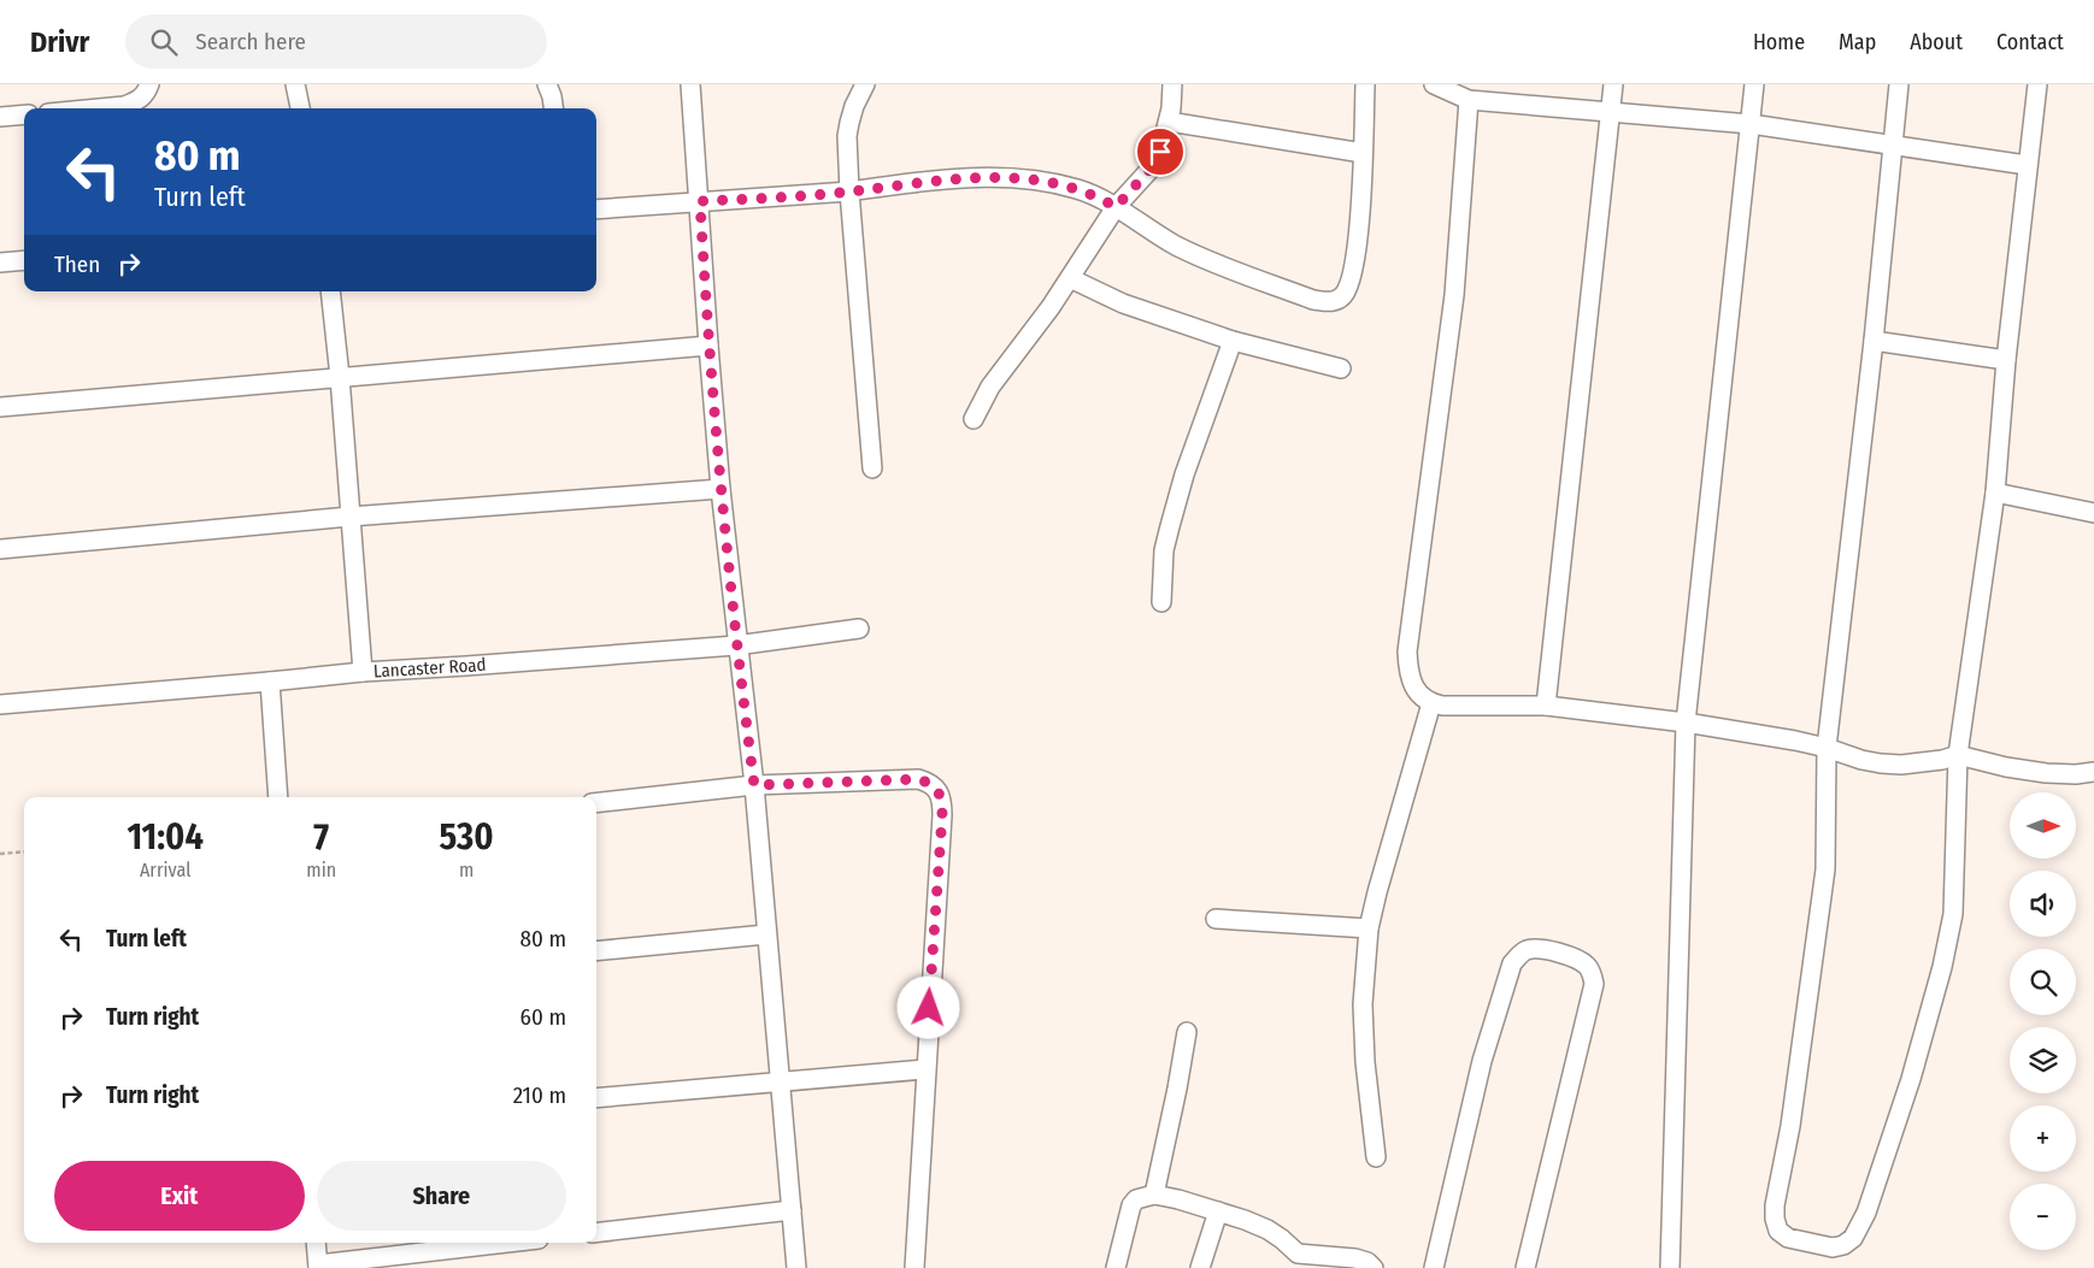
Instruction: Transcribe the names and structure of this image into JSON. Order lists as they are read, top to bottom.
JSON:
{
  "streets": {
    "street": ["Lancaster Road"]
  },
  "north": "right",
  "page": {
    "header": "Drivr",
    "search": "Search here",
    "nav": [
      "Home",
      "Map",
      "About",
      "Contact"
    ],
    "turn": ["80 m", "Turn left"],
    "then": "Then",
    "map_buttons": ["+", "−"],
    "eta": [
      "11:04",
      "Arrival",
      "7",
      "min",
      "530",
      "m"
    ],
    "list": [
      {
        "name": "Turn left",
        "value": "80 m"
      },
      {
        "name": "Turn right",
        "value": "60 m"
      },
      {
        "name": "Turn right",
        "value": "210 m"
      }
    ],
    "buttons": ["Exit", "Share"]
  }
}
